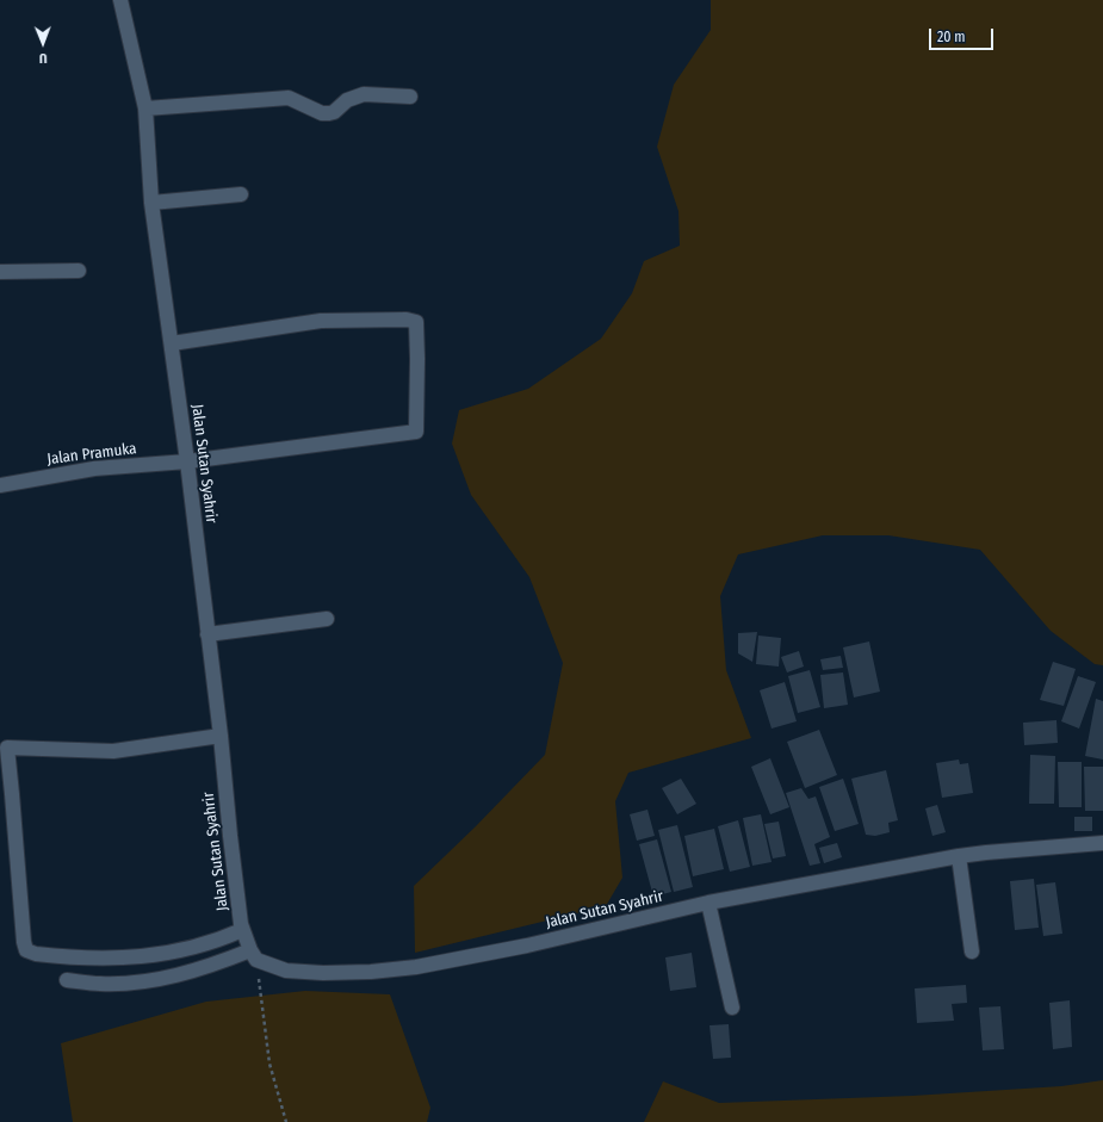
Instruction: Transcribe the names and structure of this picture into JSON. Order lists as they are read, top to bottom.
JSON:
{
  "streets": {
    "street": ["Jalan Pramuka", "Jalan Sutan Syahrir"]
  },
  "crossings": [
    ["Jalan Pramuka", "Jalan Sutan Syahrir"]
  ],
  "scale_bar": "20 m",
  "north": "bottom"
}
